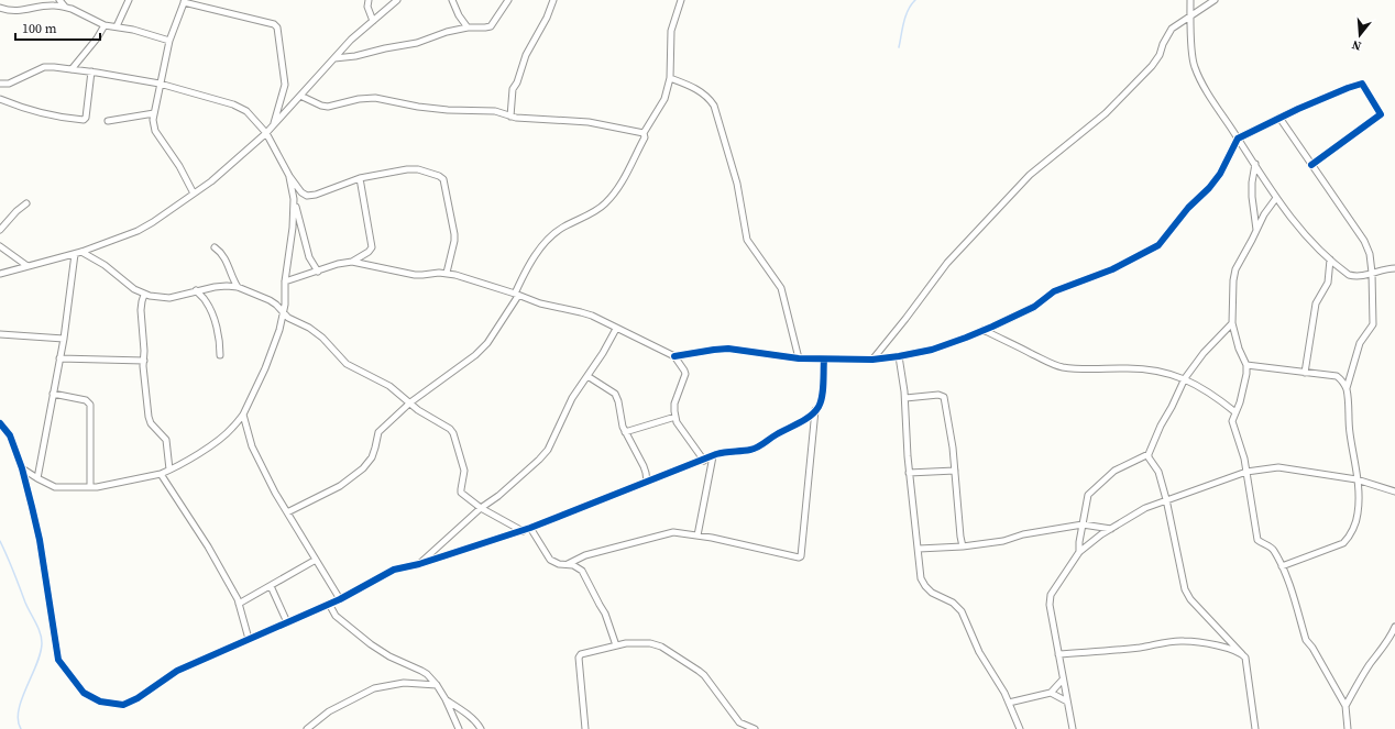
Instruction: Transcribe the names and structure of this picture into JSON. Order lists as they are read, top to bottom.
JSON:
{
  "scale_bar": "100 m",
  "north": "bottom"
}
